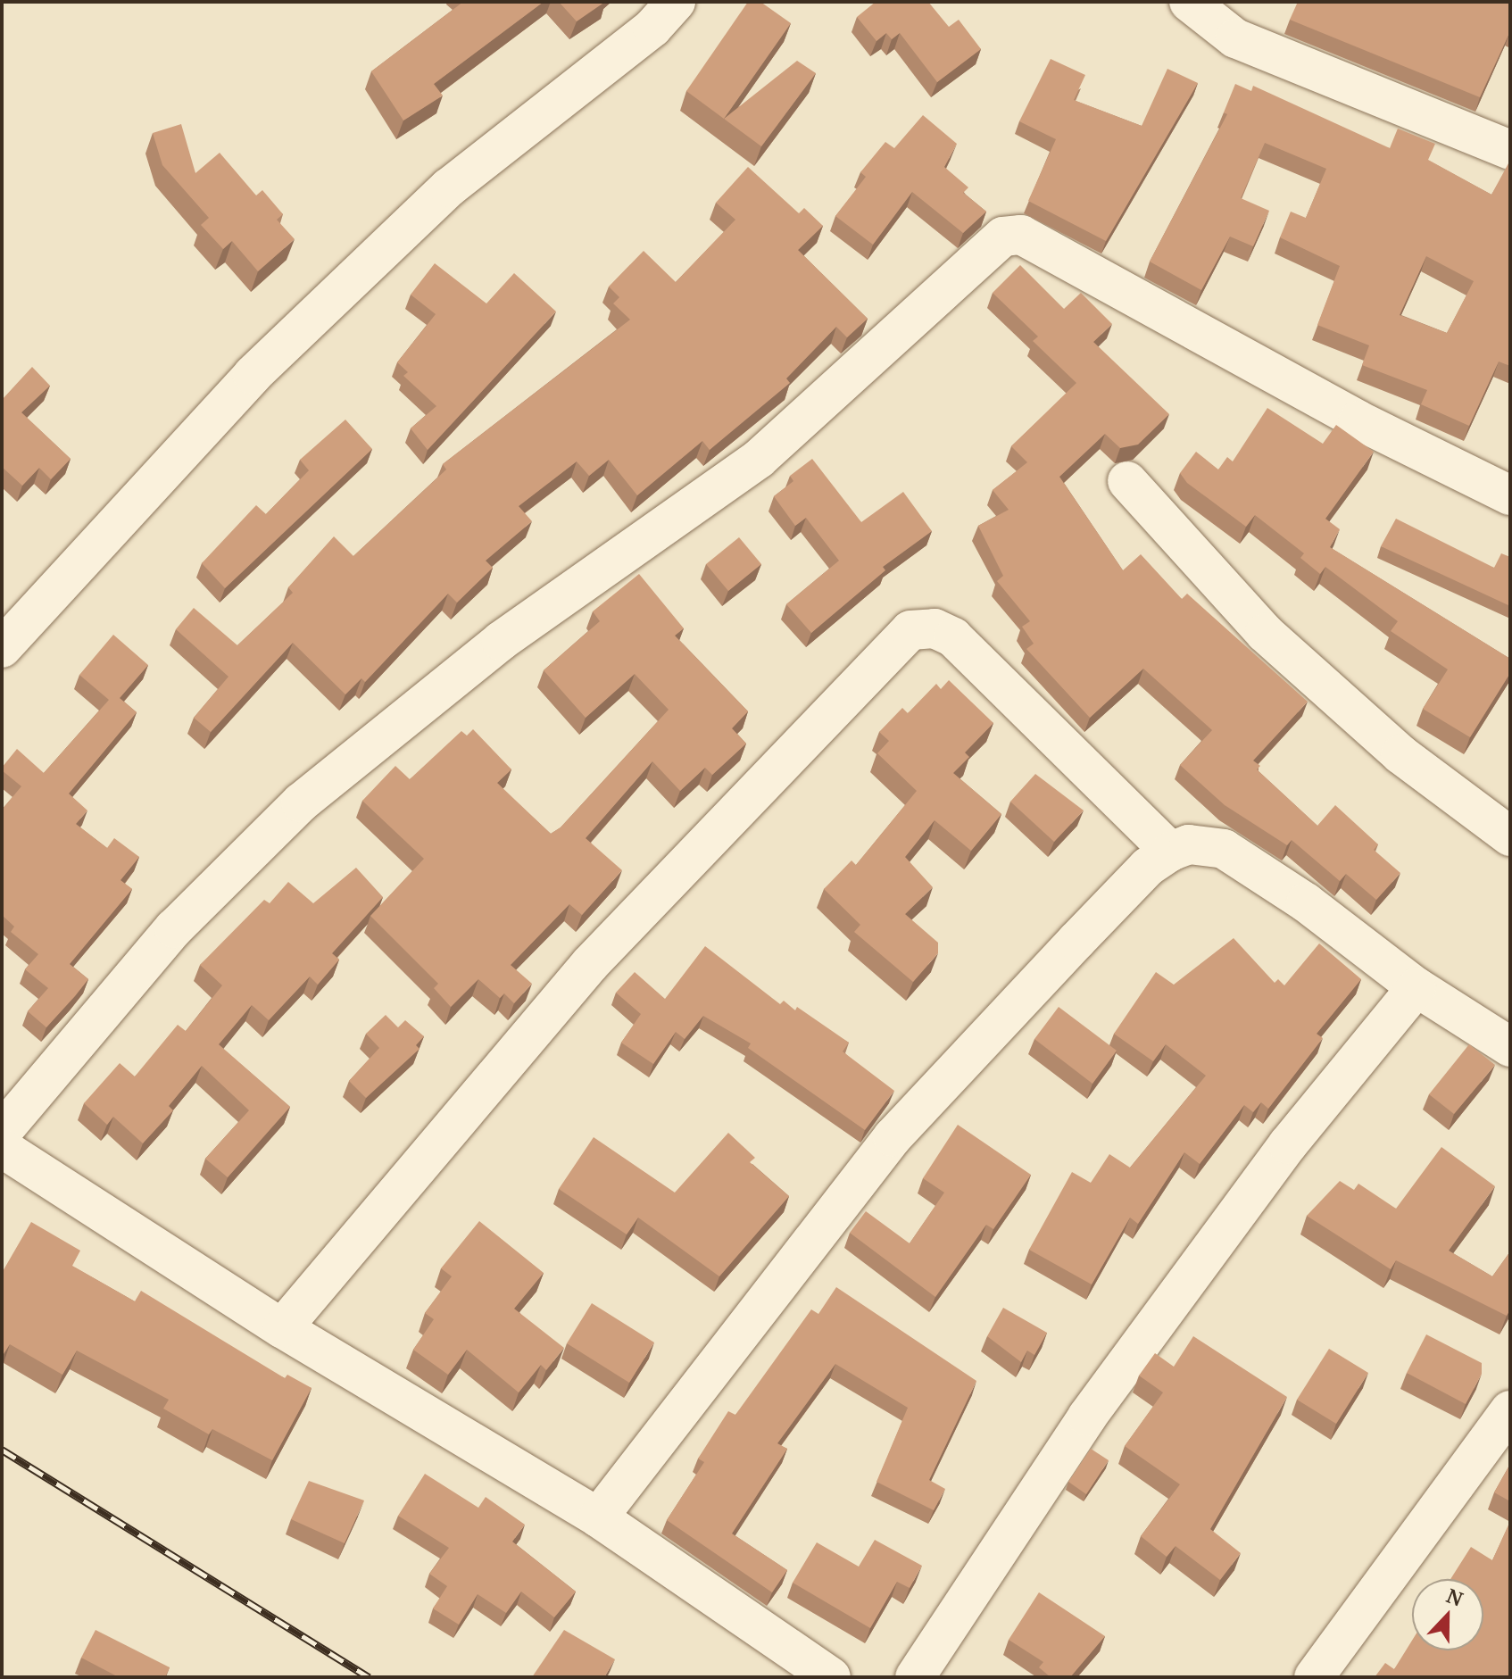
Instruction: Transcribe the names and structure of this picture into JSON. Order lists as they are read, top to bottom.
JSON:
{
  "north": "top"
}
